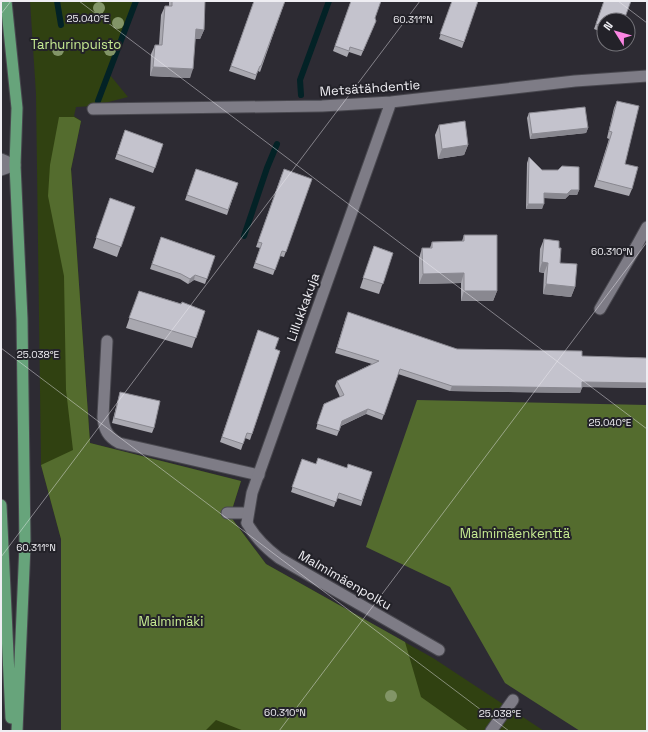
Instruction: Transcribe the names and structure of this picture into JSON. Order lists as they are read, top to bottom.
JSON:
{
  "streets": {
    "street": ["Metsätähdentie", "Lillukkakuja", "Malmimäenpolku"]
  },
  "crossings": [
    ["Metsätähdentie", "Lillukkakuja"],
    ["Lillukkakuja", "Malmimäenpolku"]
  ],
  "parks": ["Tarhurinpuisto", "Malmimäenkenttä", "Malmimäki"],
  "north": "top left",
  "coordinates": [
    "25.040°E",
    "60.311°N",
    "60.310°N",
    "25.038°E"
  ]
}
